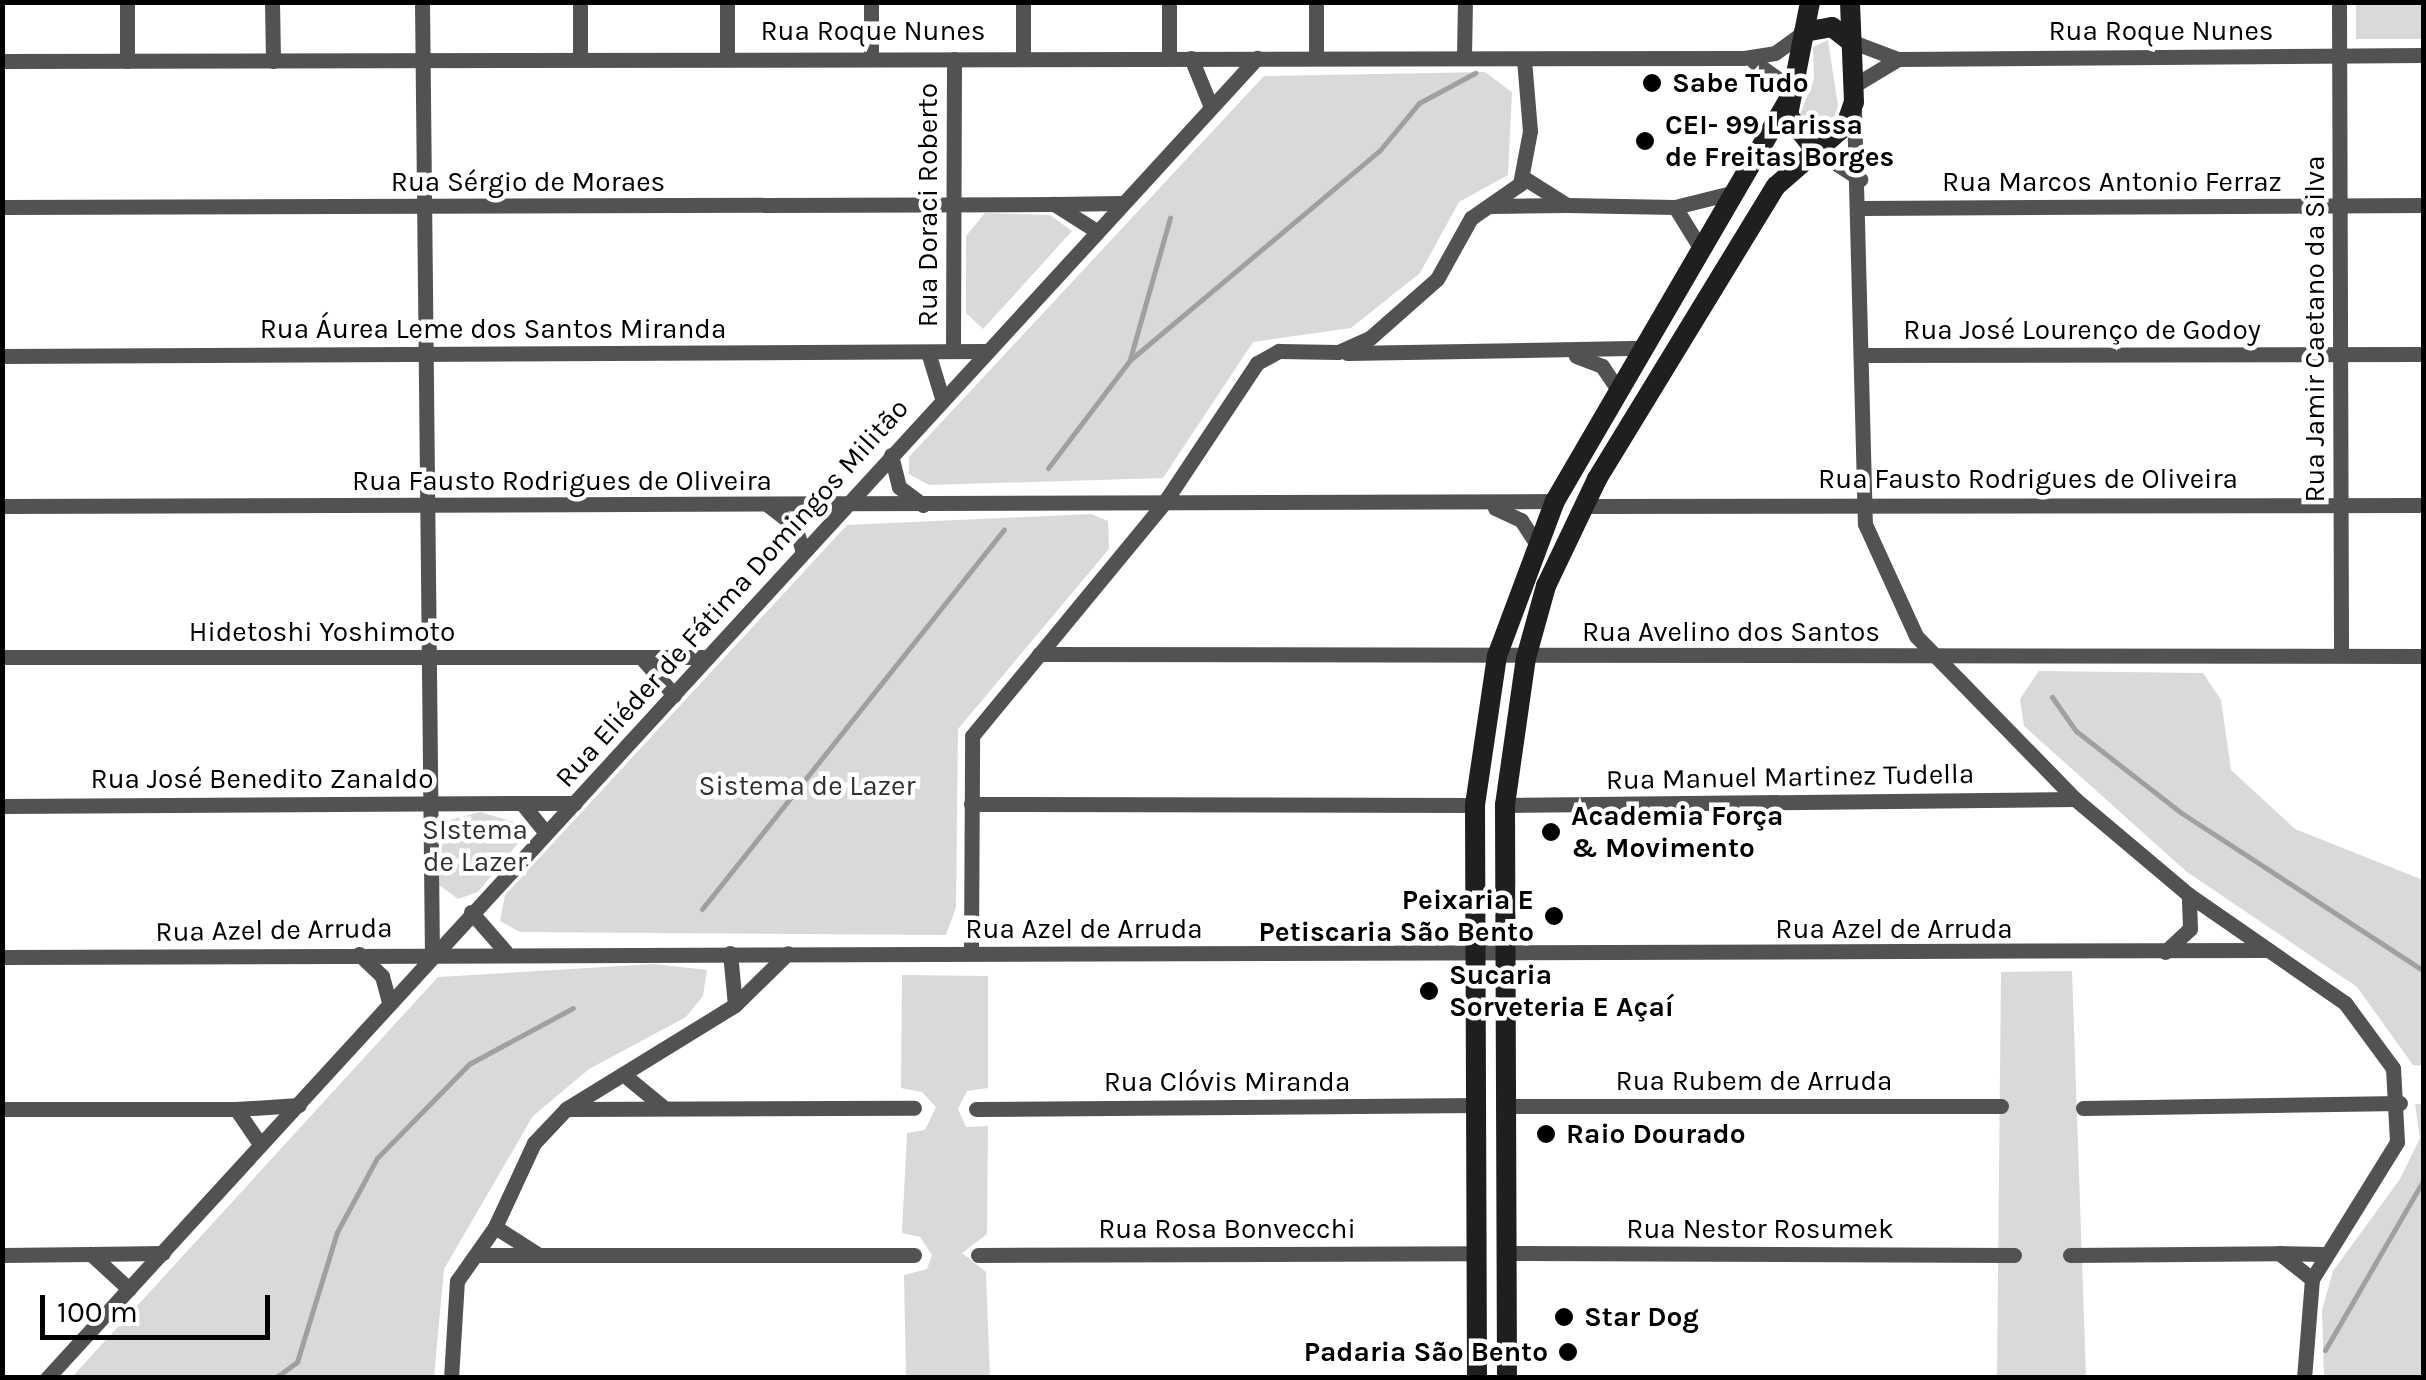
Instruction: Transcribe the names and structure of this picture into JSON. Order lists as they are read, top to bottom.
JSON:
{
  "streets": {
    "main road": ["Rua Roque Nunes"],
    "street": [
      "Rua Sérgio de Moraes",
      "Rua Marcos Antonio Ferraz",
      "Rua Doraci Roberto",
      "Rua Áurea Leme dos Santos Miranda",
      "Rua Jamir Caetano da Silva",
      "Rua José Lourenço de Godoy",
      "Rua Fausto Rodrigues de Oliveira",
      "Rua Eliéder de Fátima Domingos Militão",
      "Hidetoshi Yoshimoto",
      "Rua Avelino dos Santos",
      "Rua Manuel Martinez Tudella",
      "Rua José Benedito Zanaldo",
      "Rua Azel de Arruda",
      "Rua Rubem de Arruda",
      "Rua Clóvis Miranda",
      "Rua Rosa Bonvecchi",
      "Rua Nestor Rosumek"
    ]
  },
  "crossings": [
    ["Rua Roque Nunes", "Rua Doraci Roberto"],
    ["Rua Roque Nunes", "Rua Jamir Caetano da Silva"],
    ["Rua Roque Nunes", "Rua Eliéder de Fátima Domingos Militão"],
    ["Rua Sérgio de Moraes", "Rua Doraci Roberto"],
    ["Rua Sérgio de Moraes", "Rua Eliéder de Fátima Domingos Militão"],
    ["Rua Marcos Antonio Ferraz", "Rua Jamir Caetano da Silva"],
    ["Rua Doraci Roberto", "Rua Áurea Leme dos Santos Miranda"],
    ["Rua Áurea Leme dos Santos Miranda", "Rua Eliéder de Fátima Domingos Militão"],
    ["Rua Jamir Caetano da Silva", "Rua José Lourenço de Godoy"],
    ["Rua Jamir Caetano da Silva", "Rua Fausto Rodrigues de Oliveira"],
    ["Rua Jamir Caetano da Silva", "Rua Avelino dos Santos"],
    ["Rua Fausto Rodrigues de Oliveira", "Rua Eliéder de Fátima Domingos Militão"],
    ["Rua Eliéder de Fátima Domingos Militão", "Hidetoshi Yoshimoto"],
    ["Rua Eliéder de Fátima Domingos Militão", "Rua José Benedito Zanaldo"],
    ["Rua Eliéder de Fátima Domingos Militão", "Rua Azel de Arruda"]
  ],
  "parks": ["Sistema de Lazer", "SIstema de Lazer"],
  "places": [
    "Sabe Tudo",
    "CEI- 99 Larissa de Freitas Borges",
    "Academia Força & Movimento",
    "Peixaria E Petiscaria São Bento",
    "Sucaria Sorveteria E Açaí",
    "Raio Dourado",
    "Star Dog",
    "Padaria São Bento"
  ],
  "scale_bar": "100 m"
}
